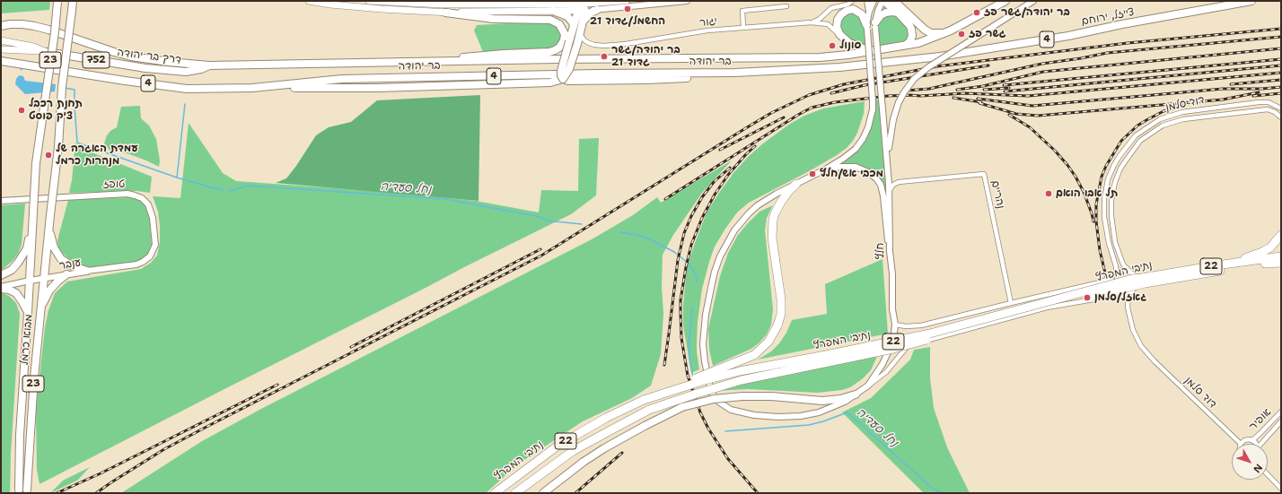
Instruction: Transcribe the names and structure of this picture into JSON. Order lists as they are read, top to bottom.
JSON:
{
  "streets": {
    "highway": [
      "צייזל, ירוחם",
      "4",
      "דרך בר יהודה",
      "23",
      "752",
      "בר יהודה",
      "22",
      "נתיבי המפרץ",
      "מבוא כרמל"
    ],
    "street": [
      "יגור",
      "דוד סלמן",
      "טופז",
      "נהריים",
      "חלץ",
      "ענבר",
      "אופיר"
    ]
  },
  "crossings": [
    ["צייזל, ירוחם", "בר יהודה"],
    ["4", "דרך בר יהודה"],
    ["4", "בר יהודה"],
    ["דרך בר יהודה", "בר יהודה"],
    ["23", "ענבר"],
    ["23", "מבוא כרמל"],
    ["טופז", "ענבר"],
    ["ענבר", "מבוא כרמל"]
  ],
  "water": ["נחל סעדיה"],
  "places": [
    "החשמל/גדוד 21",
    "בר יהודה/גשר פז",
    "גשר פז",
    "סונול",
    "בר יהודה/גשר גדוד 21",
    "תחנת רכבל צ'ק פוסט",
    "עמדת האגרה של מנהרות כרמל",
    "מכבי אש/חלץ",
    "תל אבו הואם",
    "גאזל/סלמן"
  ],
  "north": "bottom right"
}
